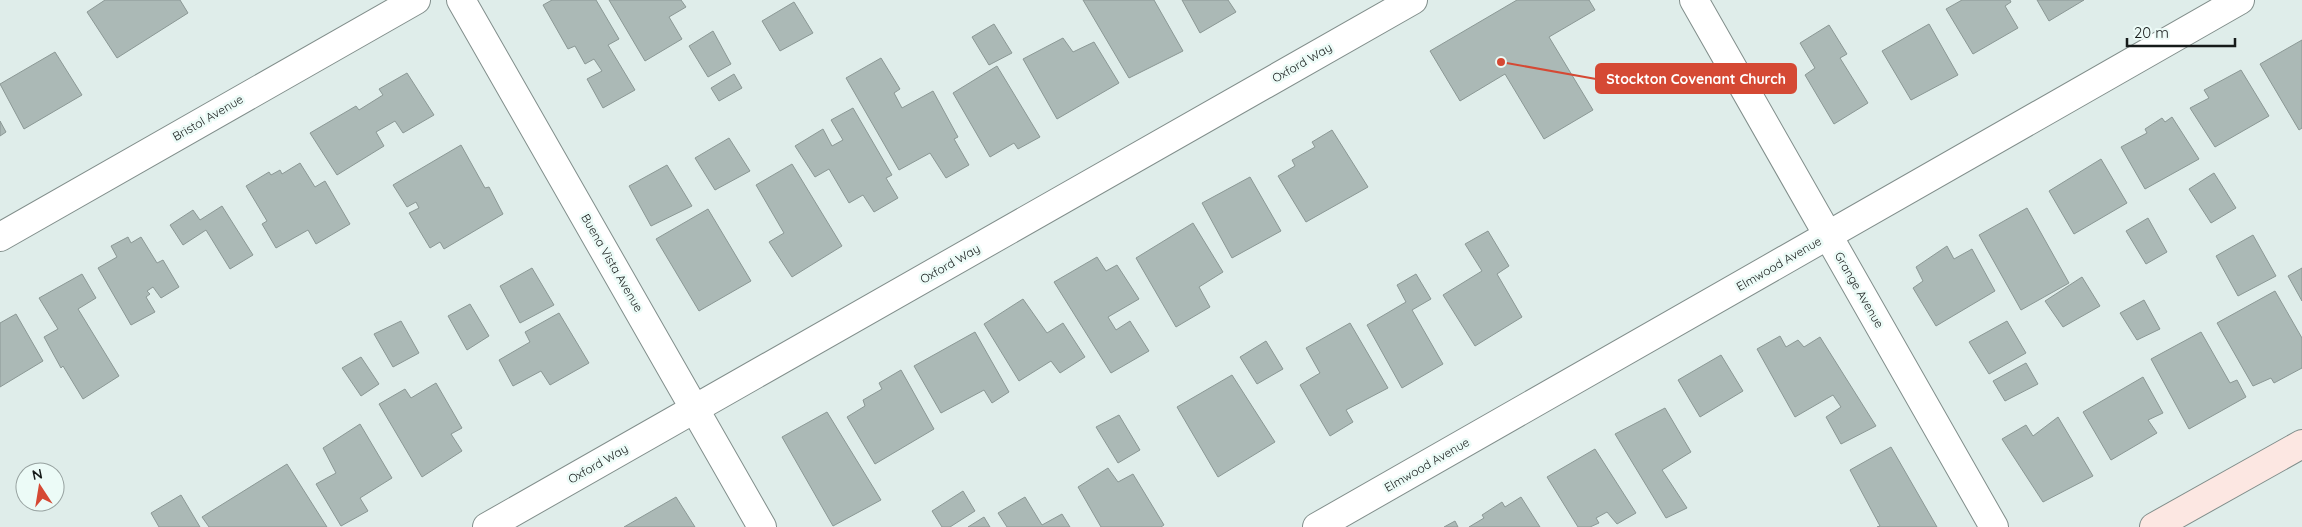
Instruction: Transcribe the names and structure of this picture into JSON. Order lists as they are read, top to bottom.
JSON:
{
  "streets": {
    "street": [
      "Oxford Way",
      "Bristol Avenue",
      "Buena Vista Avenue",
      "Elmwood Avenue",
      "Grange Avenue"
    ]
  },
  "crossings": [
    ["Oxford Way", "Buena Vista Avenue"],
    ["Elmwood Avenue", "Grange Avenue"]
  ],
  "places": ["Stockton Covenant Church"],
  "scale_bar": "20 m",
  "north": "top"
}
